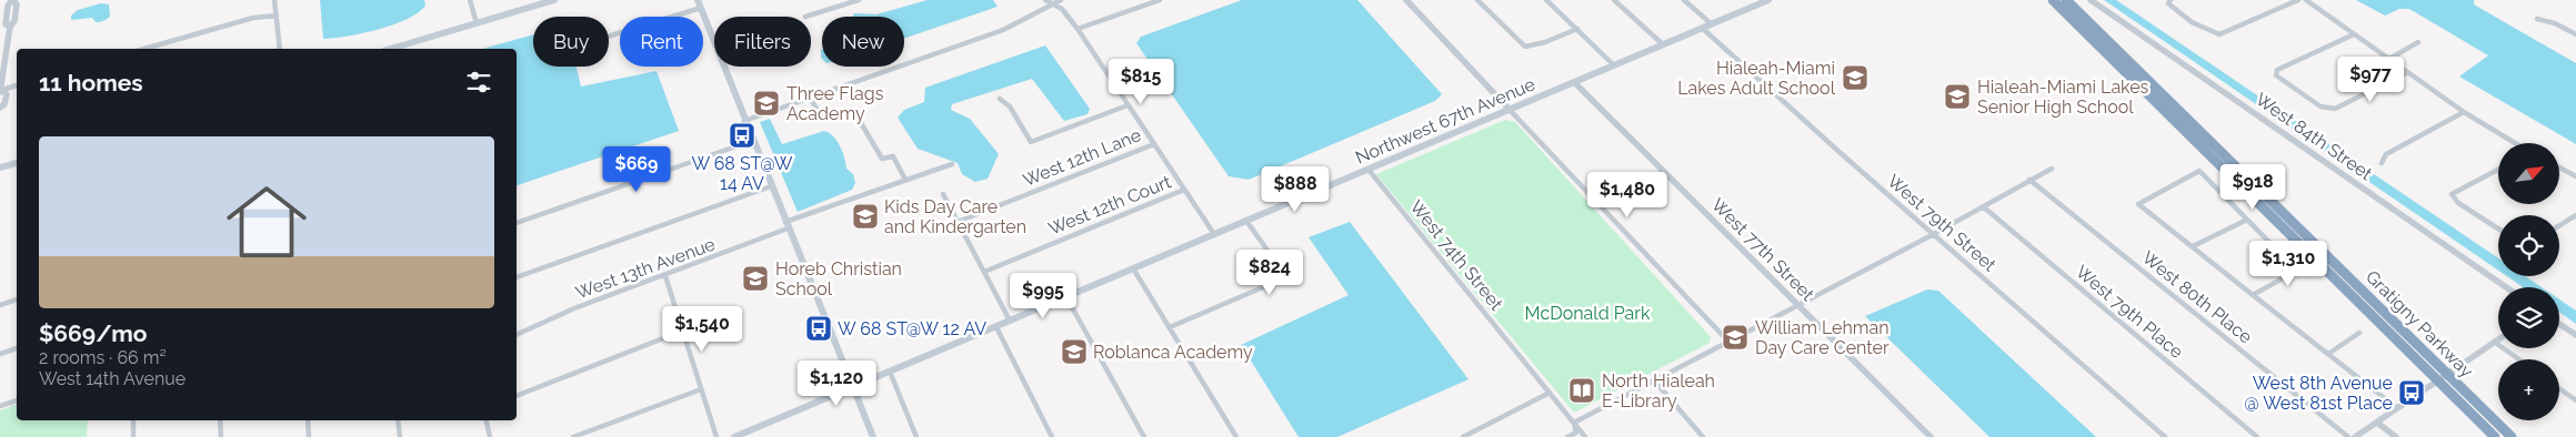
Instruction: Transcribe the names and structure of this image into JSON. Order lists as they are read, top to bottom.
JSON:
{
  "streets": {
    "highway": ["Gratigny Parkway"],
    "main road": ["Northwest 67th Avenue"],
    "street": [
      "West 84th Street",
      "West 12th Lane",
      "West 12th Court",
      "West 79th Street",
      "West 77th Street",
      "West 74th Street",
      "West 13th Avenue",
      "West 80th Place",
      "West 79th Place"
    ]
  },
  "crossings": [
    ["Northwest 67th Avenue", "West 79th Street"],
    ["Northwest 67th Avenue", "West 77th Street"],
    ["Northwest 67th Avenue", "West 74th Street"]
  ],
  "parks": ["McDonald Park"],
  "places": {
    "school or university": [
      "Hialeah-Miami Lakes Adult School",
      "Hialeah-Miami Lakes Senior High School",
      "Three Flags Academy",
      "Kids Day Care and Kindergarten",
      "Horeb Christian School",
      "William Lehman Day Care Center",
      "Roblanca Academy"
    ],
    "bus stop": ["W 68 ST@W 14 AV", "W 68 ST@W 12 AV", "West 8th Avenue @ West 81st Place"],
    "library": ["North Hialeah E-Library"]
  },
  "north": "top right",
  "page": {
    "chip": [
      "Buy",
      "Rent",
      "Filters",
      "New"
    ],
    "heading": "11 homes",
    "price": [
      "$977",
      "$815",
      "$669",
      "$918",
      "$888",
      "$1,480",
      "$1,310",
      "$824",
      "$995",
      "$1,540",
      "$1,120"
    ],
    "list": [
      {
        "name": "$669/mo",
        "note": "2 rooms · 66 m² · West 14th Avenue"
      }
    ],
    "map_buttons": "+"
  }
}
